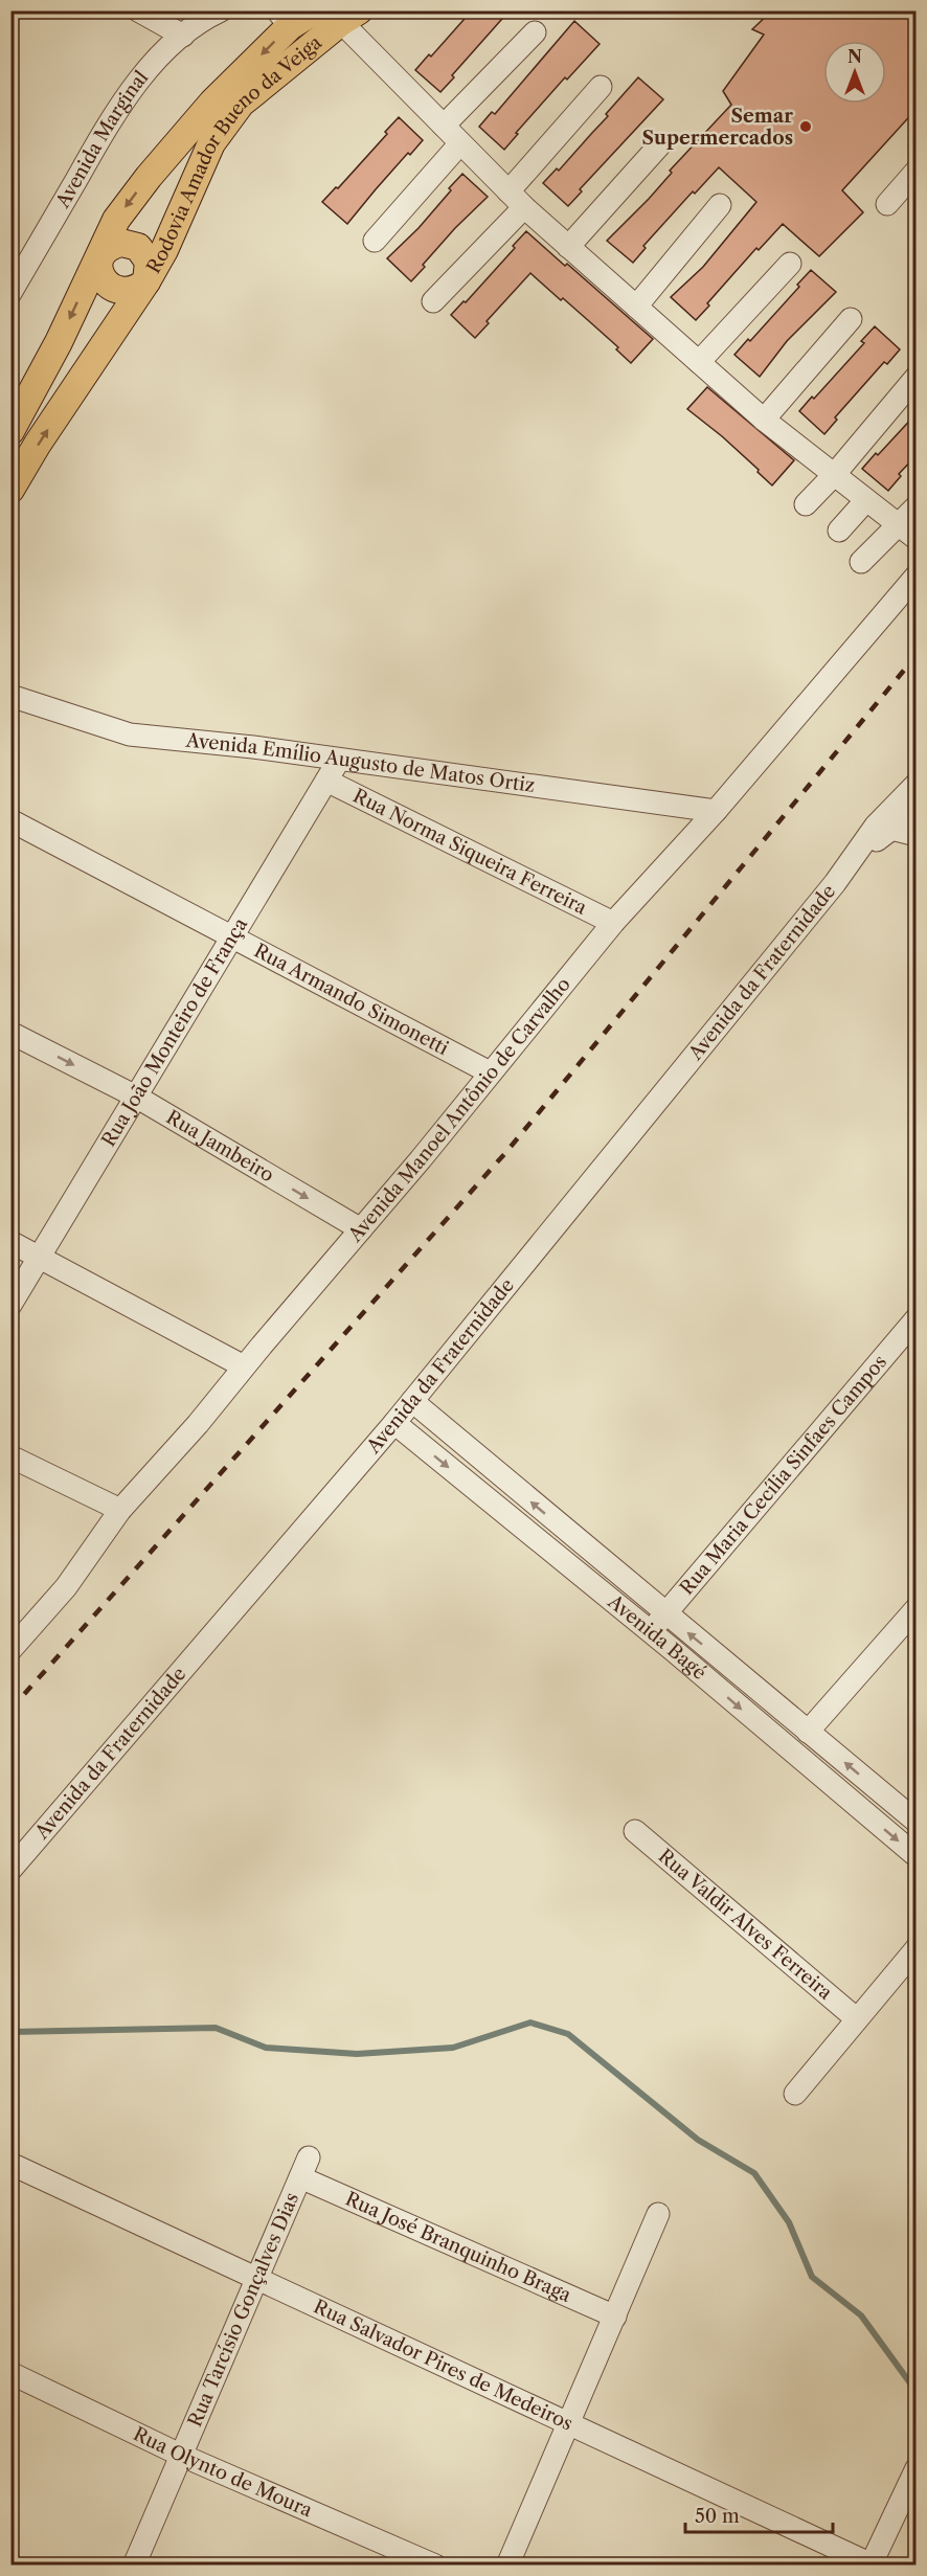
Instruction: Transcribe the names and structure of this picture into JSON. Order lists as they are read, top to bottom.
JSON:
{
  "streets": {
    "main road": ["Rodovia Amador Bueno da Veiga"],
    "street": [
      "Avenida Marginal",
      "Avenida Emílio Augusto de Matos Ortiz",
      "Rua Norma Siqueira Ferreira",
      "Avenida da Fraternidade",
      "Rua Armando Simonetti",
      "Rua João Monteiro de França",
      "Avenida Manoel Antônio de Carvalho",
      "Rua Jambeiro",
      "Rua Maria Cecília Sinfaes Campos",
      "Avenida Bagé",
      "Rua Valdir Alves Ferreira",
      "Rua José Branquinho Braga",
      "Rua Tarcísio Gonçalves Dias",
      "Rua Salvador Pires de Medeiros",
      "Rua Olynto de Moura"
    ]
  },
  "crossings": [
    ["Avenida Emílio Augusto de Matos Ortiz", "Rua João Monteiro de França"],
    ["Avenida Emílio Augusto de Matos Ortiz", "Avenida Manoel Antônio de Carvalho"],
    ["Rua Norma Siqueira Ferreira", "Rua João Monteiro de França"],
    ["Rua Norma Siqueira Ferreira", "Avenida Manoel Antônio de Carvalho"],
    ["Avenida da Fraternidade", "Avenida Bagé"],
    ["Rua Armando Simonetti", "Rua João Monteiro de França"],
    ["Rua Armando Simonetti", "Avenida Manoel Antônio de Carvalho"],
    ["Rua João Monteiro de França", "Rua Jambeiro"],
    ["Avenida Manoel Antônio de Carvalho", "Rua Jambeiro"],
    ["Rua Maria Cecília Sinfaes Campos", "Avenida Bagé"],
    ["Rua José Branquinho Braga", "Rua Tarcísio Gonçalves Dias"],
    ["Rua Tarcísio Gonçalves Dias", "Rua Salvador Pires de Medeiros"],
    ["Rua Tarcísio Gonçalves Dias", "Rua Olynto de Moura"]
  ],
  "places": ["Semar Supermercados"],
  "scale_bar": "50 m",
  "north": "top"
}
